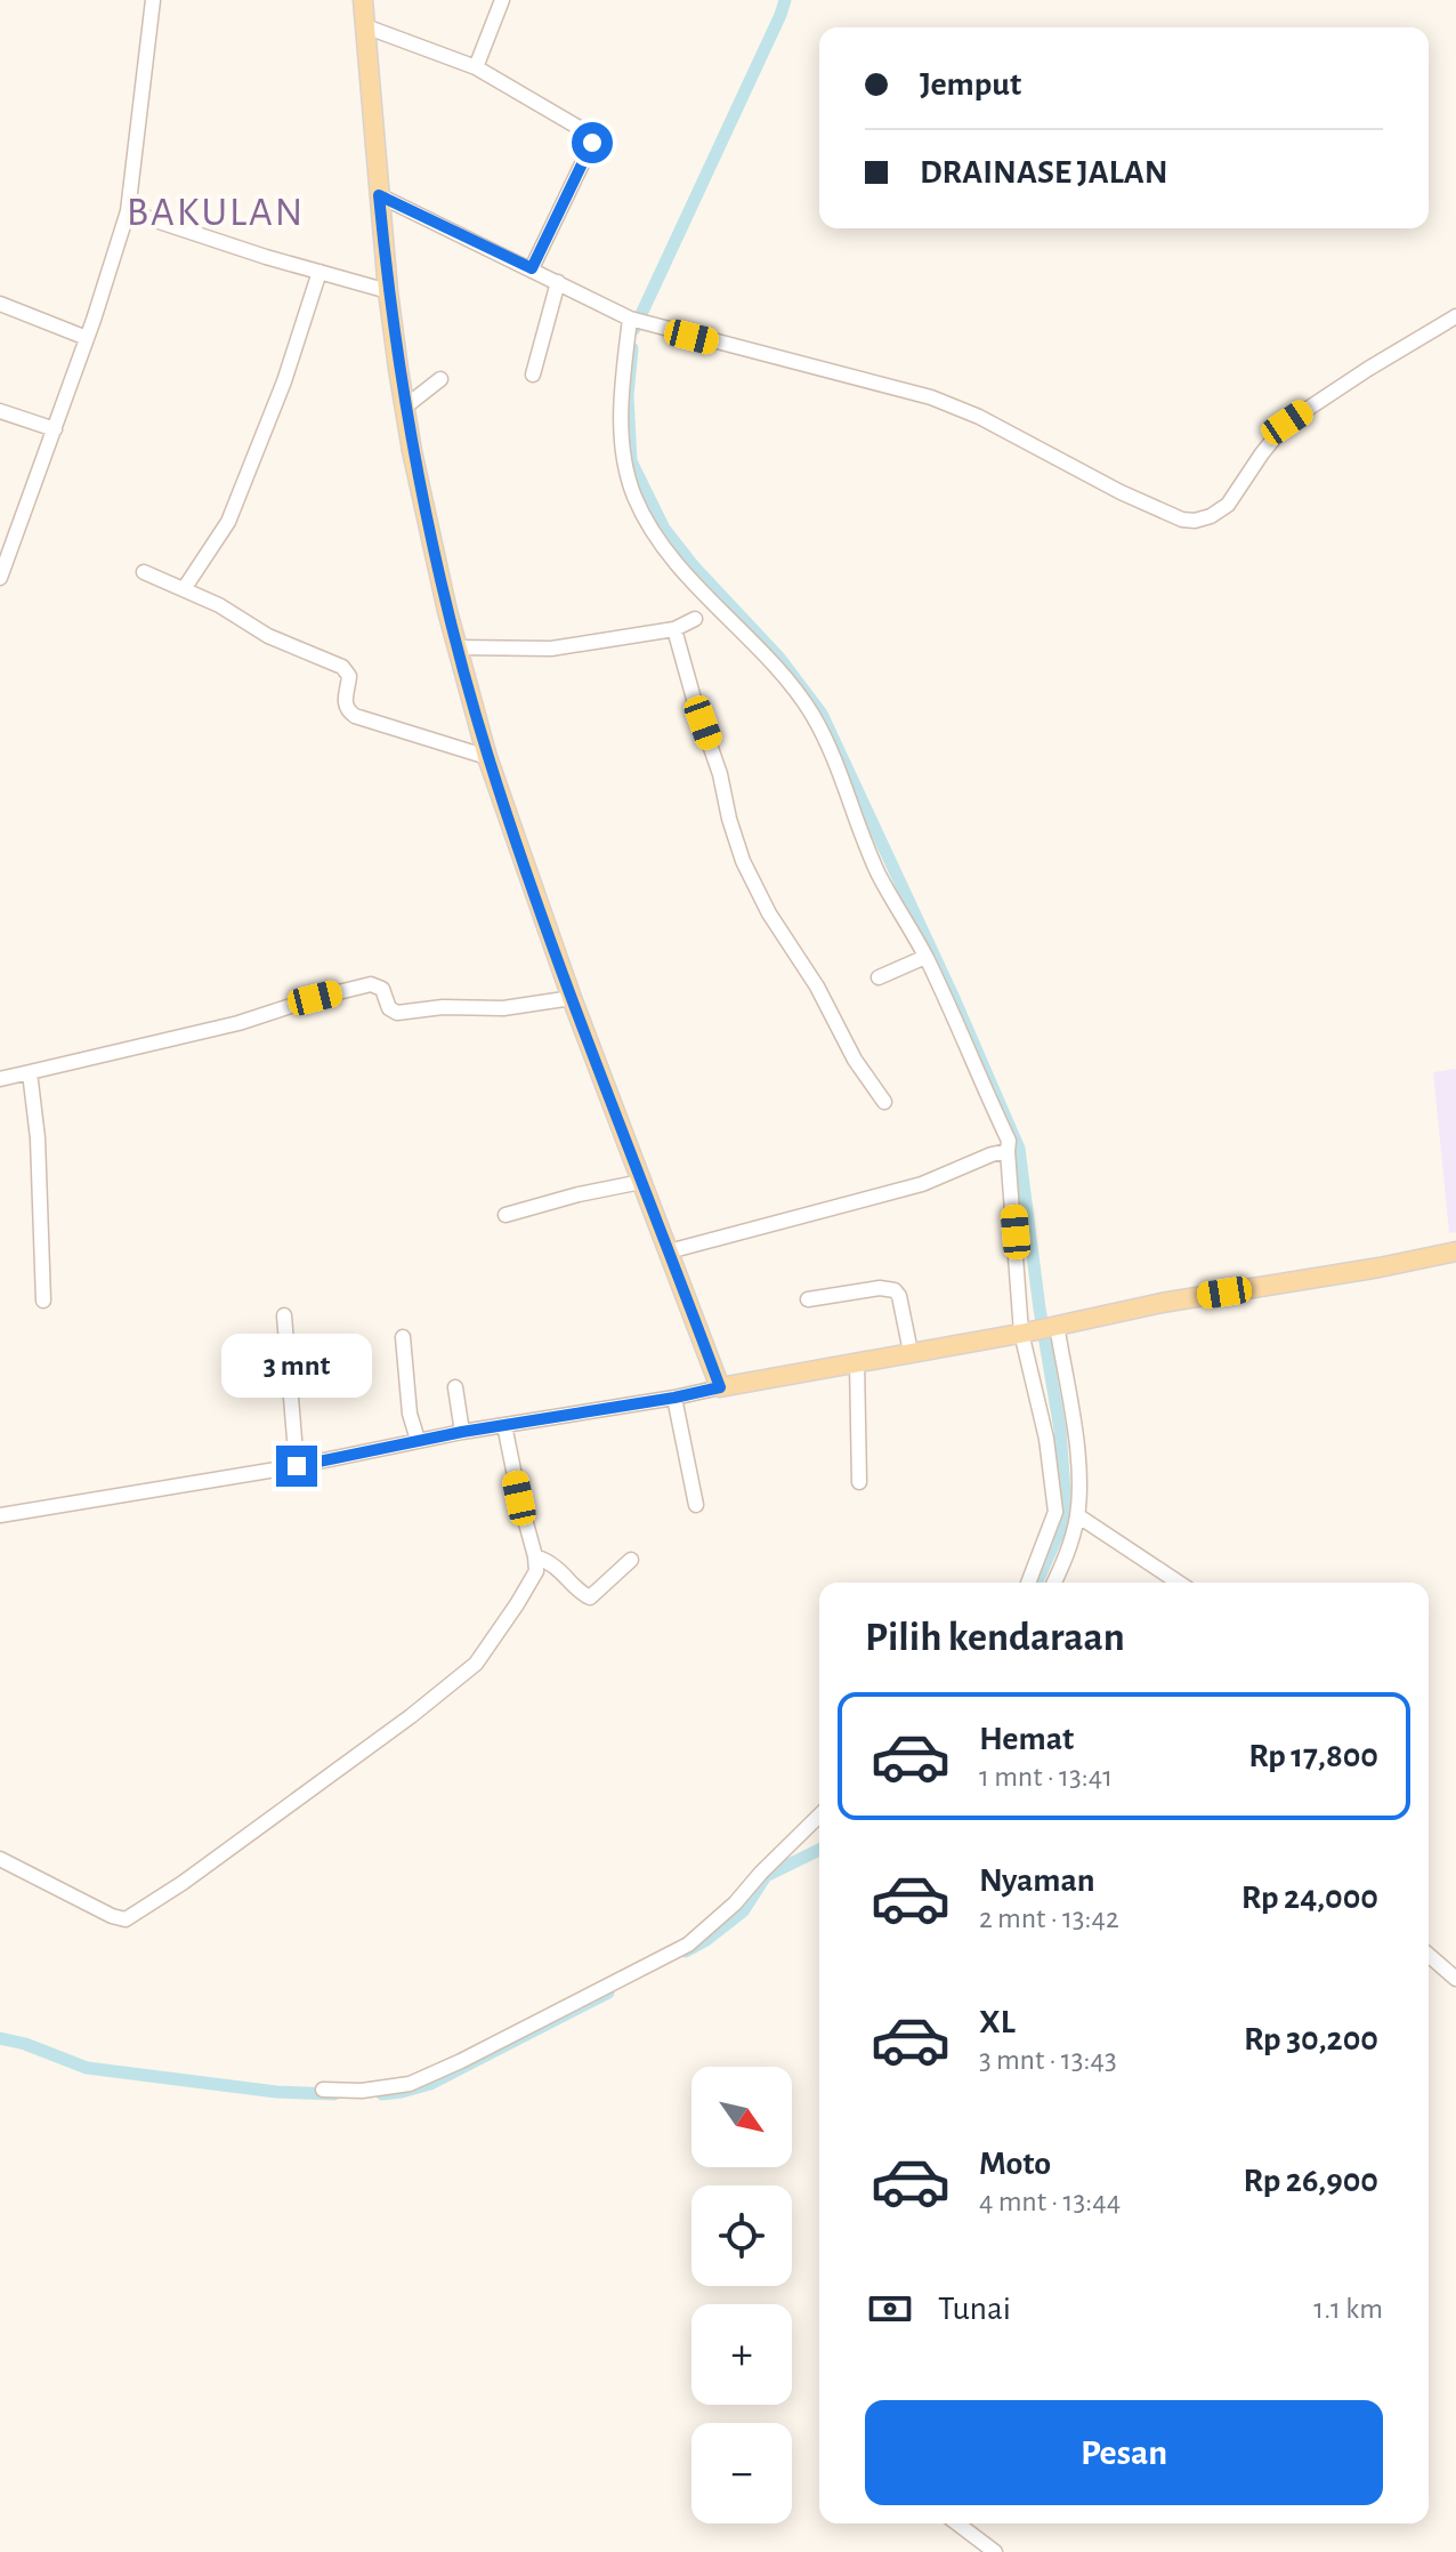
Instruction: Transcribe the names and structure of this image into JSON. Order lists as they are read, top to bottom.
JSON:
{
  "districts": ["BAKULAN"],
  "north": "bottom right",
  "page": {
    "banner": ["Jemput", "DRAINASE JALAN"],
    "bubble": "3 mnt",
    "heading": "Pilih kendaraan",
    "list": [
      {
        "name": "Hemat",
        "note": "1 mnt · 13:41",
        "value": "Rp 17,800"
      },
      {
        "name": "Nyaman",
        "note": "2 mnt · 13:42",
        "value": "Rp 24,000"
      },
      {
        "name": "XL",
        "note": "3 mnt · 13:43",
        "value": "Rp 30,200"
      },
      {
        "name": "Moto",
        "note": "4 mnt · 13:44",
        "value": "Rp 26,900"
      }
    ],
    "map_buttons": ["+", "−"],
    "pay": ["Tunai", "1.1 km"],
    "buttons": "Pesan"
  }
}
